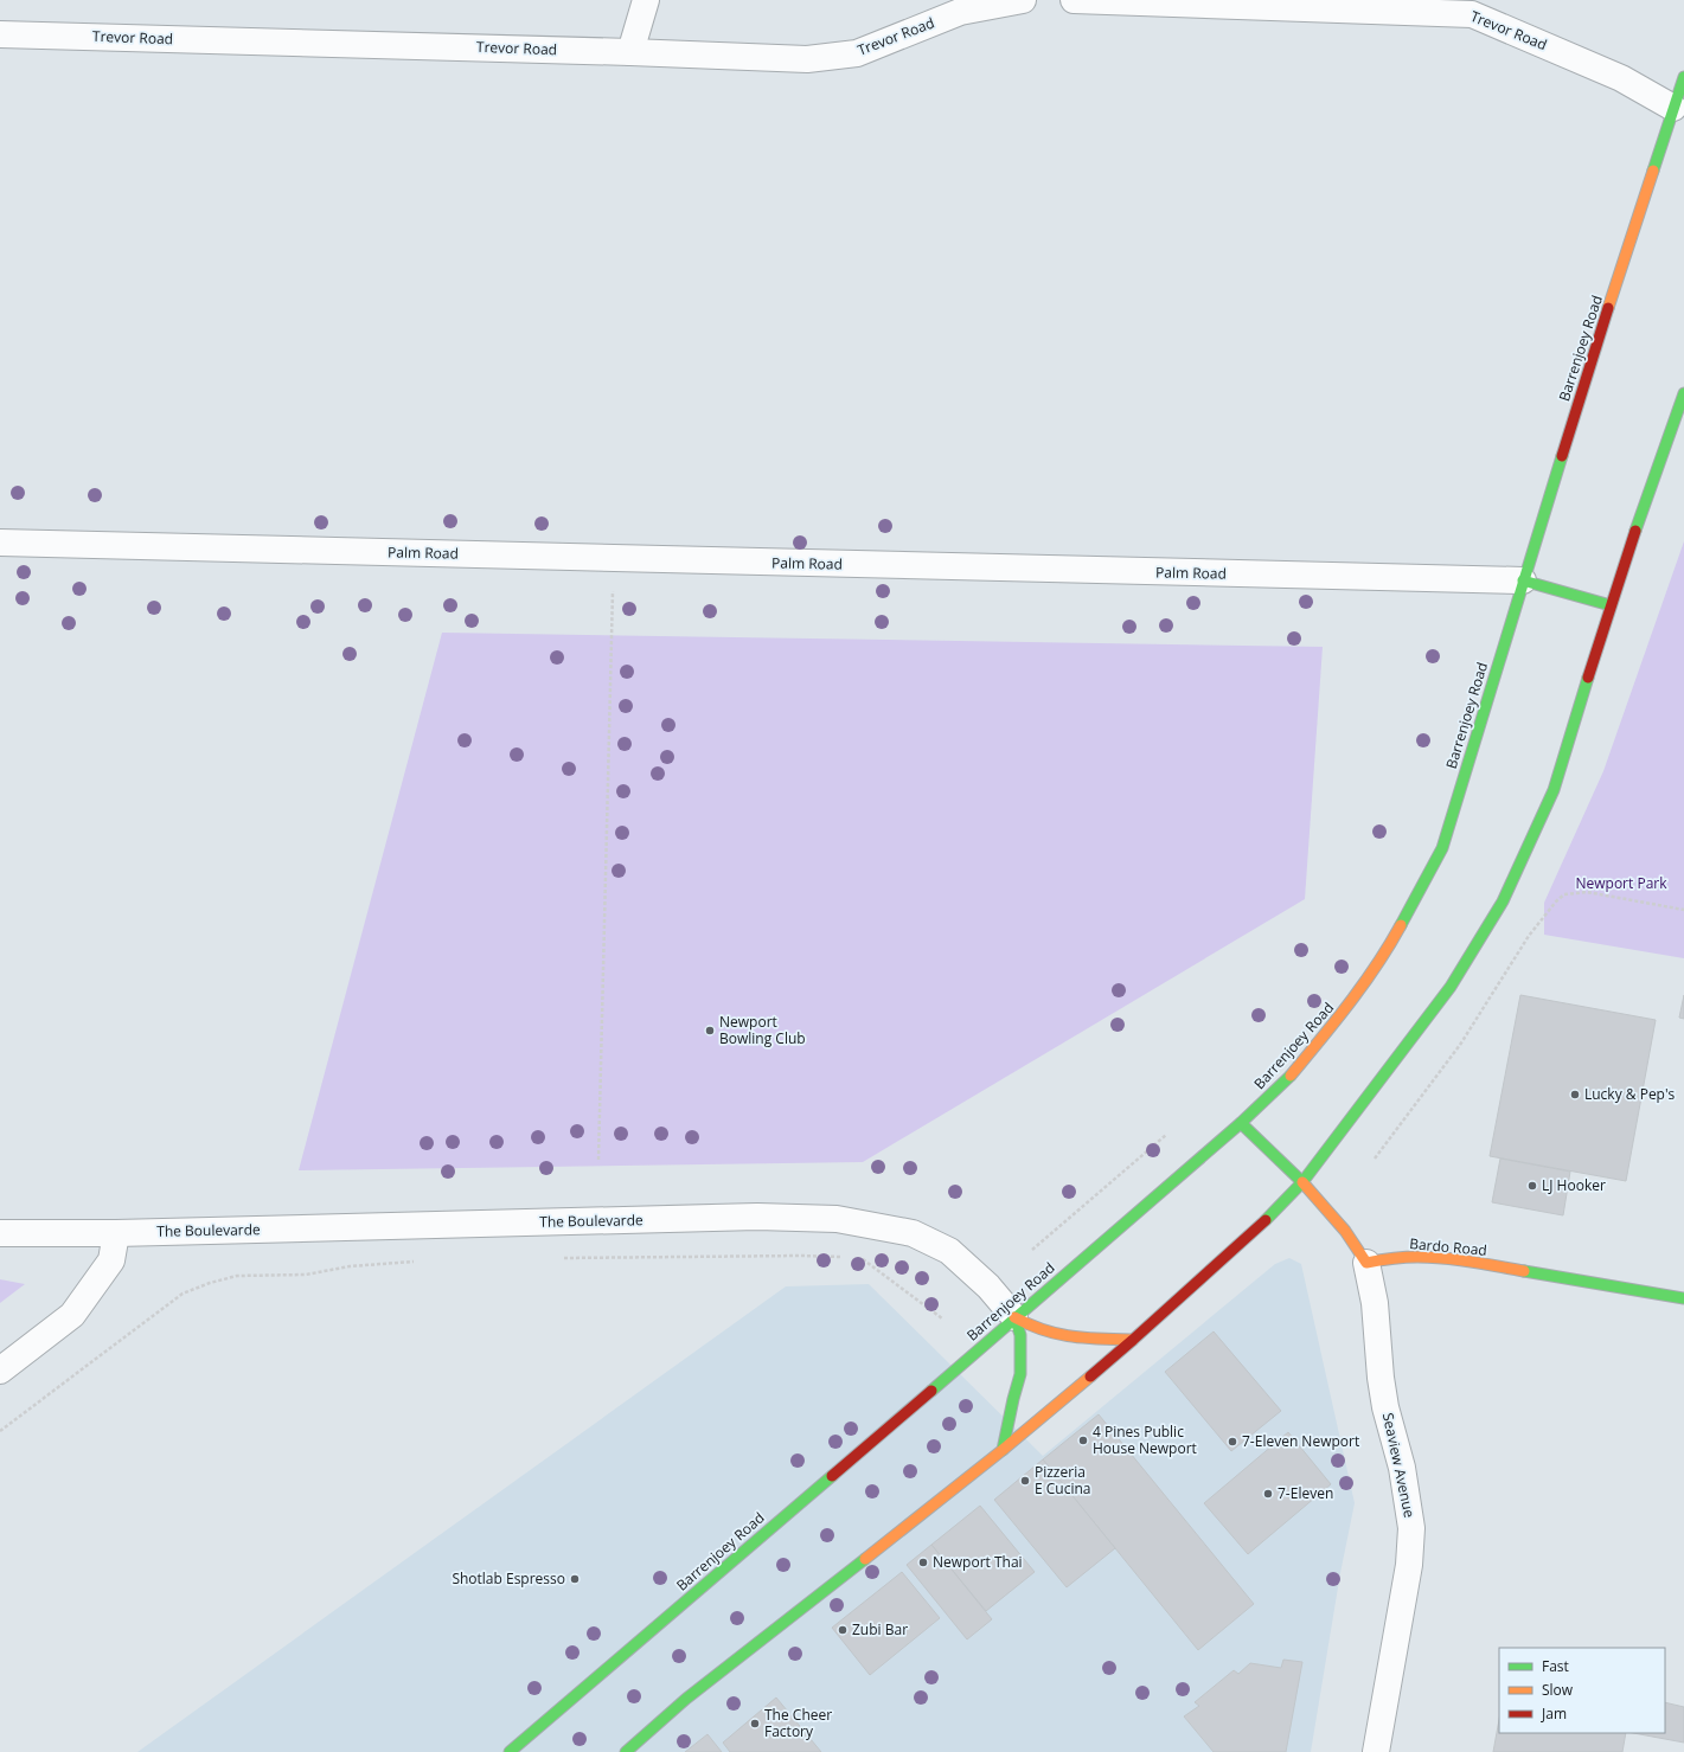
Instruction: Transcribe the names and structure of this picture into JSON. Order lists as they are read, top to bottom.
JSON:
{
  "streets": {
    "main road": [
      "Barrenjoey Road",
      "Palm Road",
      "The Boulevarde",
      "Bardo Road"
    ],
    "street": ["Trevor Road", "Seaview Avenue"]
  },
  "crossings": [
    ["Trevor Road", "Barrenjoey Road"],
    ["Barrenjoey Road", "Palm Road"],
    ["Barrenjoey Road", "The Boulevarde"],
    ["Bardo Road", "Seaview Avenue"]
  ],
  "parks": ["Newport Park"],
  "places": [
    "Newport Bowling Club",
    "Lucky & Pep's",
    "LJ Hooker",
    "4 Pines Public House Newport",
    "7-Eleven Newport",
    "Pizzeria E Cucina",
    "7-Eleven",
    "Newport Thai",
    "Shotlab Espresso",
    "Zubi Bar",
    "The Cheer Factory"
  ],
  "legend": ["Fast", "Slow", "Jam"]
}
